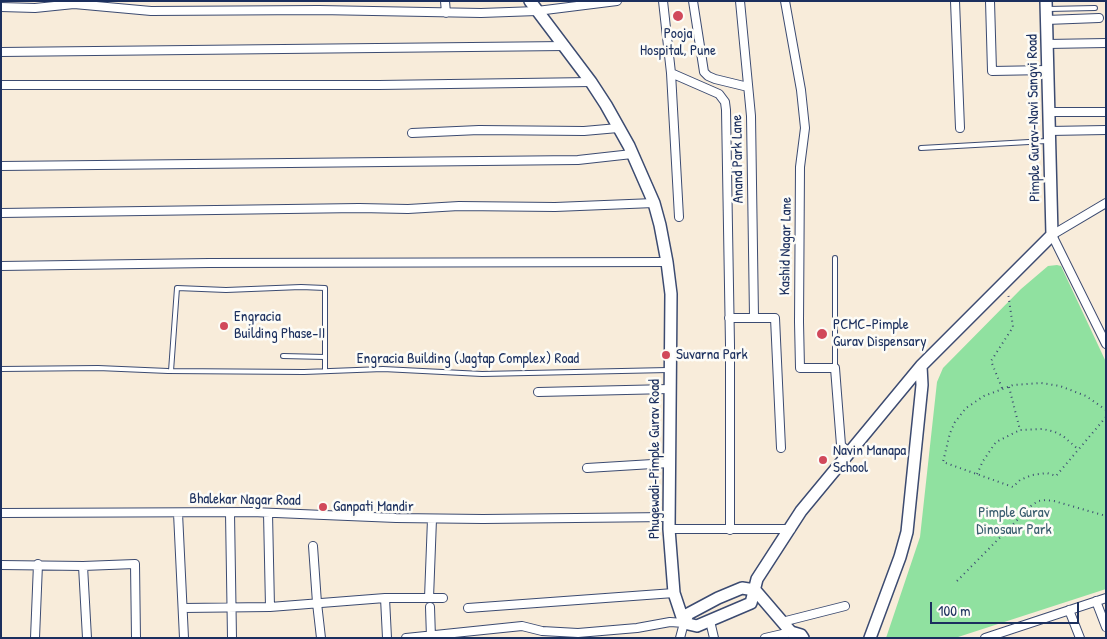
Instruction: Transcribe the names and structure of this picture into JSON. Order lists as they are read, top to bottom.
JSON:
{
  "streets": {
    "street": [
      "Pimple Gurav-Navi Sangvi Road",
      "Anand Park Lane",
      "Kashid Nagar Lane",
      "Phugewadi-Pimple Gurav Road",
      "Bhalekar Nagar Road"
    ],
    "lane": ["Engracia Building (Jagtap Complex) Road"]
  },
  "crossings": [
    ["Engracia Building (Jagtap Complex) Road", "Phugewadi-Pimple Gurav Road"],
    ["Phugewadi-Pimple Gurav Road", "Bhalekar Nagar Road"]
  ],
  "parks": ["Pimple Gurav Dinosaur Park"],
  "places": [
    "Pooja Hospital, Pune",
    "Engracia Building Phase-II",
    "PCMC-Pimple Gurav Dispensary",
    "Suvarna Park",
    "Navin Manapa School",
    "Ganpati Mandir"
  ],
  "scale_bar": "100 m"
}
